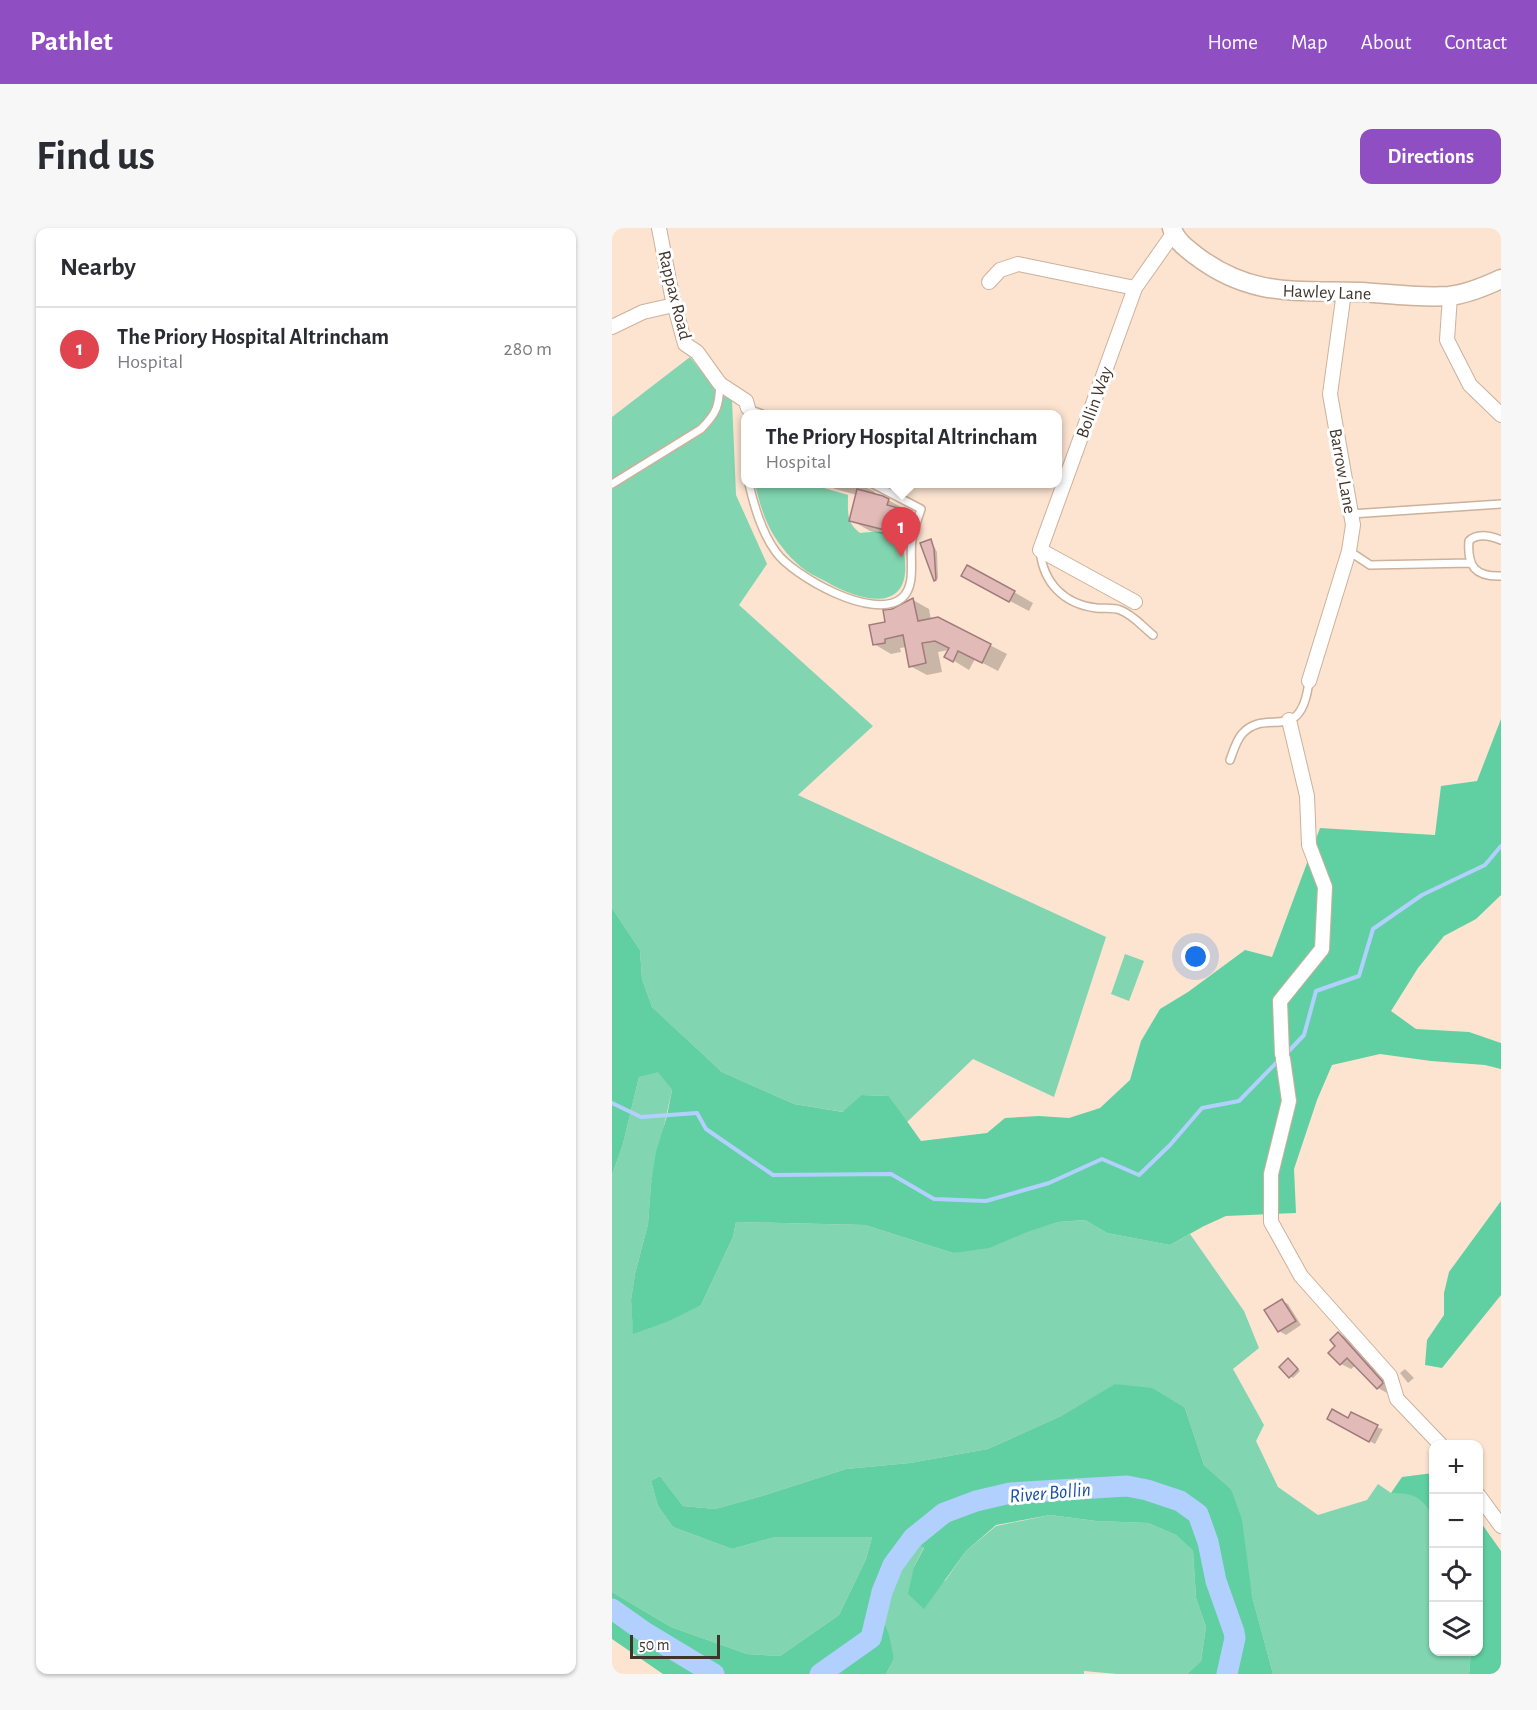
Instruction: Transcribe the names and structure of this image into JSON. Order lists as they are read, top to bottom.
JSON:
{
  "streets": {
    "street": [
      "Hawley Lane",
      "Rappax Road",
      "Bollin Way",
      "Barrow Lane"
    ]
  },
  "crossings": [
    ["Hawley Lane", "Bollin Way"],
    ["Hawley Lane", "Barrow Lane"]
  ],
  "water": ["River Bollin"],
  "scale_bar": "50 m",
  "page": {
    "header": "Pathlet",
    "nav": [
      "Home",
      "Map",
      "About",
      "Contact"
    ],
    "buttons": "Directions",
    "title": "Find us",
    "heading": "Nearby",
    "list": [
      {
        "mark": "1",
        "name": "The Priory Hospital Altrincham",
        "note": "Hospital",
        "value": "280 m"
      }
    ],
    "popup": ["The Priory Hospital Altrincham", "Hospital"],
    "pins": "1",
    "map_buttons": ["+", "−"],
    "scale": "50 m"
  }
}
